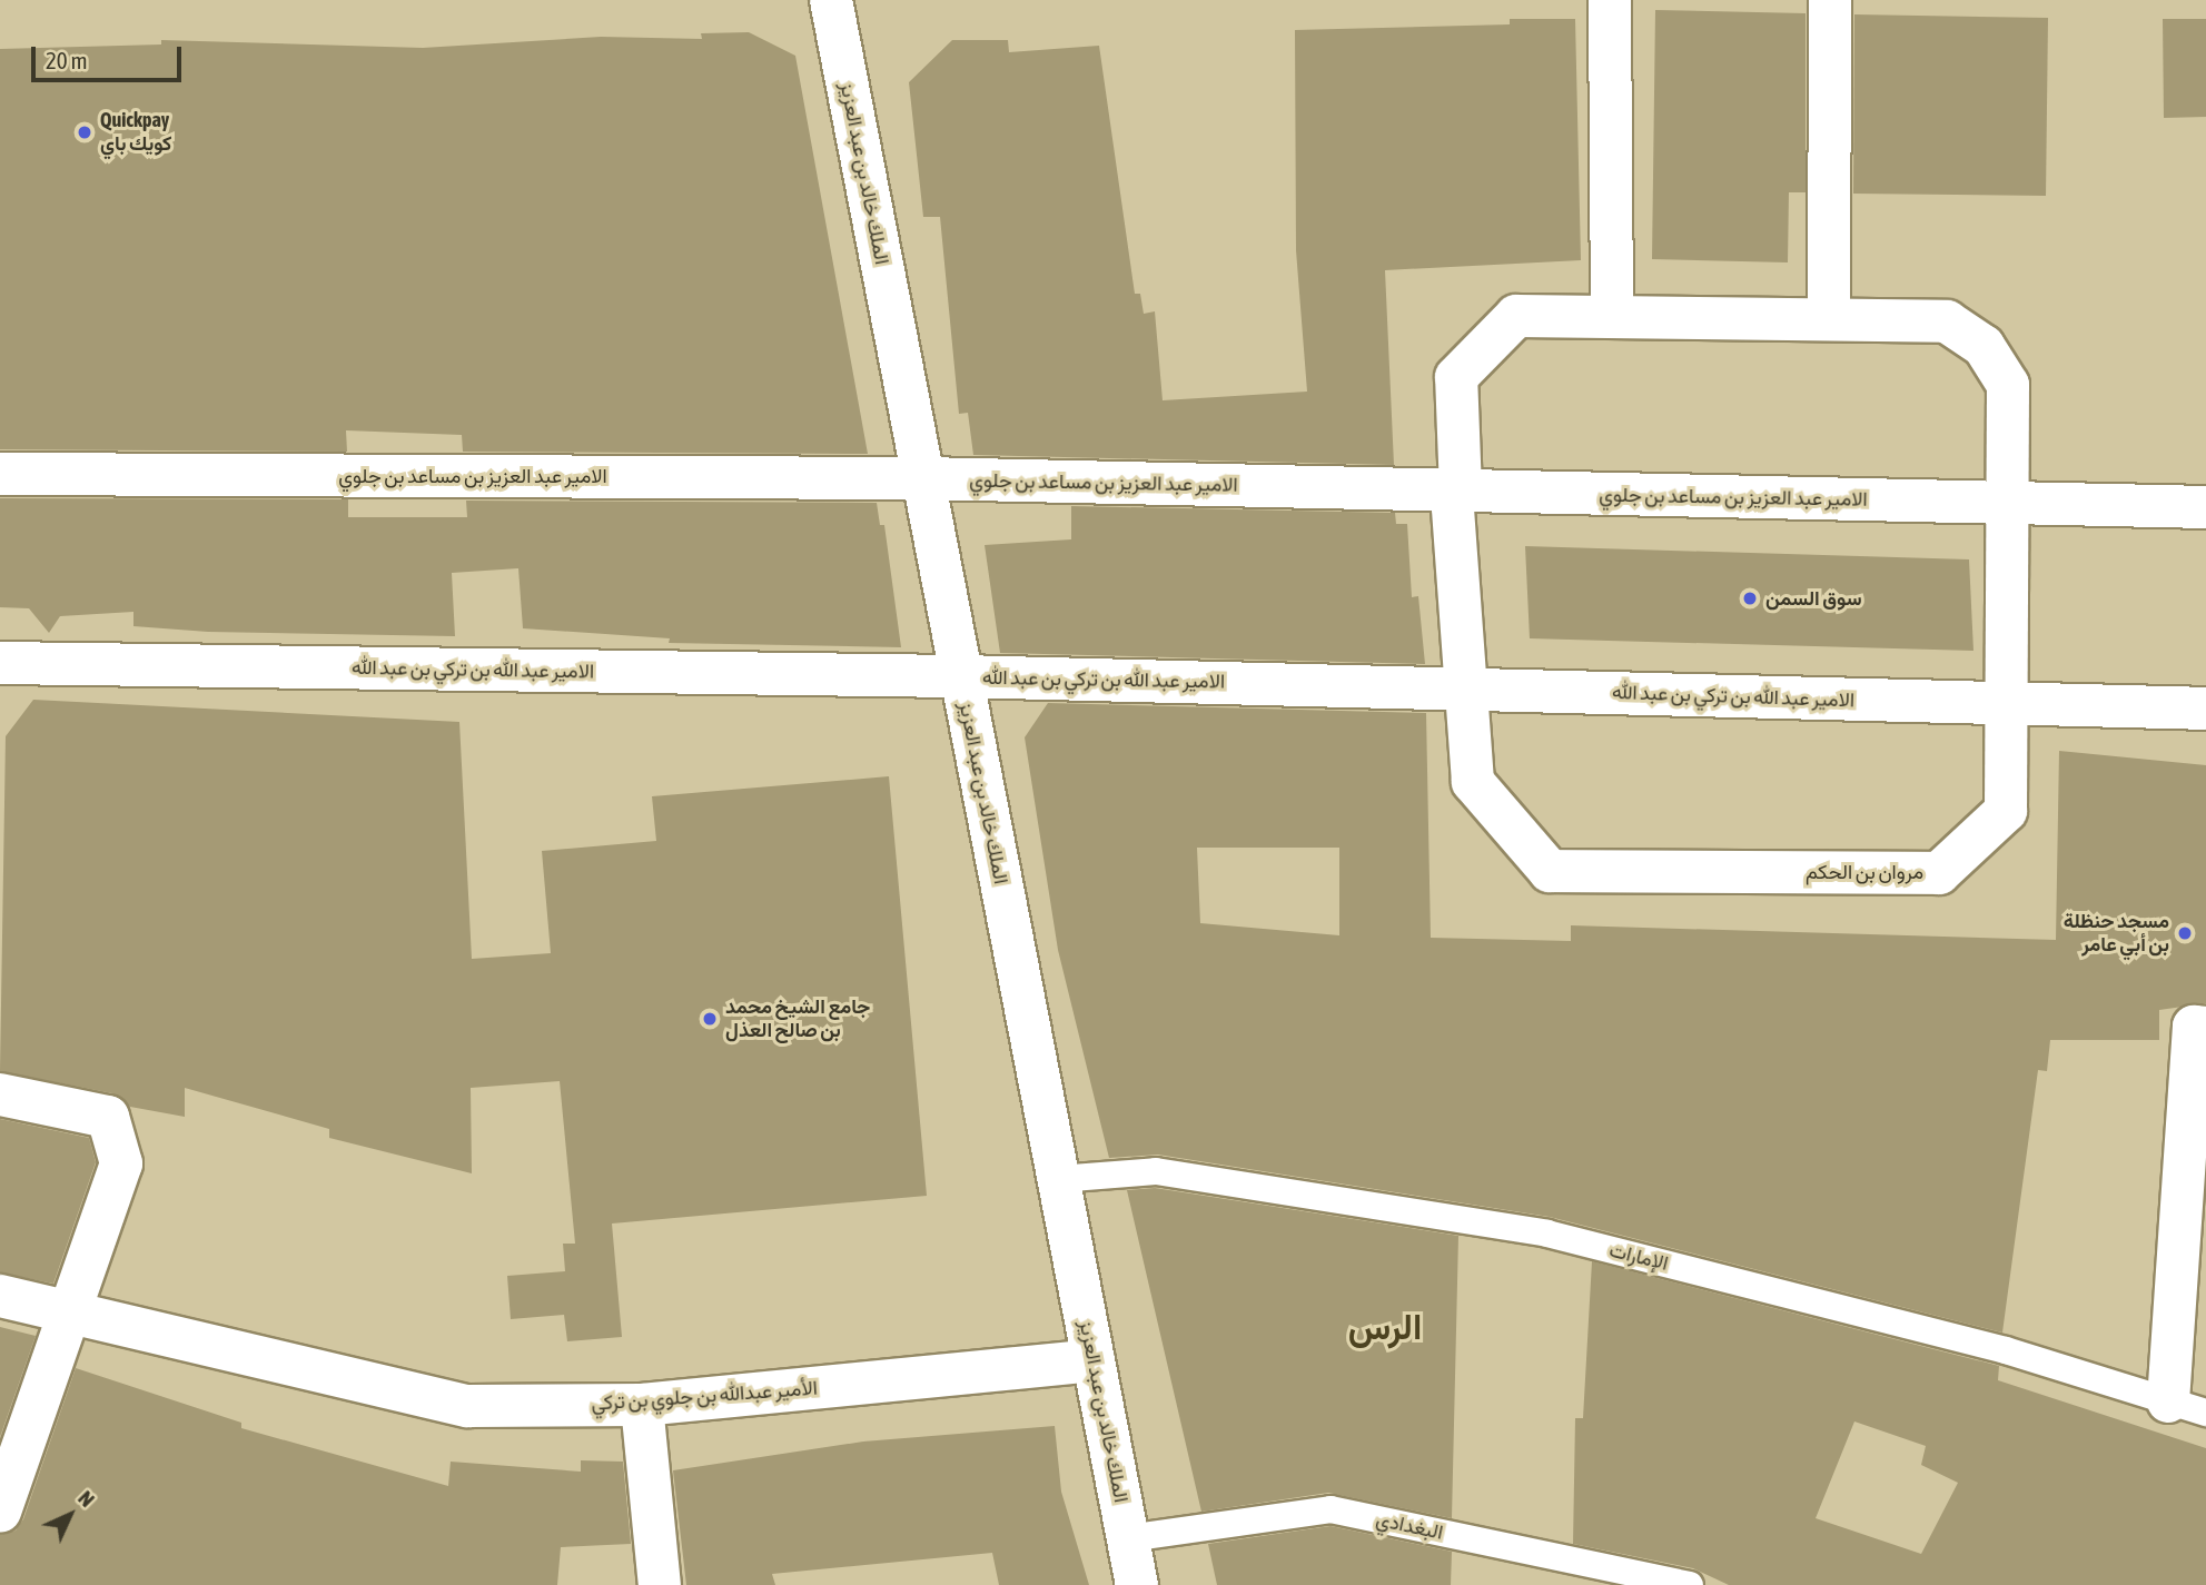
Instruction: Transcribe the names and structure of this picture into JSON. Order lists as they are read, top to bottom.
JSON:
{
  "streets": {
    "street": [
      "الملك خالد بن عبد العزيز",
      "الامير عبد العزيز بن مساعد بن جلوي",
      "الامير عبد الله بن تركي بن عبد الله",
      "مروان بن الحكم",
      "الأمير عبدالله بن جلوي بن تركي"
    ],
    "lane": ["الإمارات", "البغدادي"]
  },
  "crossings": [
    ["الملك خالد بن عبد العزيز", "الامير عبد العزيز بن مساعد بن جلوي"],
    ["الملك خالد بن عبد العزيز", "الامير عبد الله بن تركي بن عبد الله"],
    ["الملك خالد بن عبد العزيز", "الإمارات"],
    ["الملك خالد بن عبد العزيز", "الأمير عبدالله بن جلوي بن تركي"],
    ["الملك خالد بن عبد العزيز", "البغدادي"],
    ["الامير عبد العزيز بن مساعد بن جلوي", "مروان بن الحكم"],
    ["الامير عبد الله بن تركي بن عبد الله", "مروان بن الحكم"]
  ],
  "districts": ["الرس"],
  "places": [
    "Quickpay كويك باي",
    "سوق السمن",
    "مسجد حنظلة بن أبي عامر",
    "جامع الشيخ محمد بن صالح العذل"
  ],
  "scale_bar": "20 m",
  "north": "top right"
}
